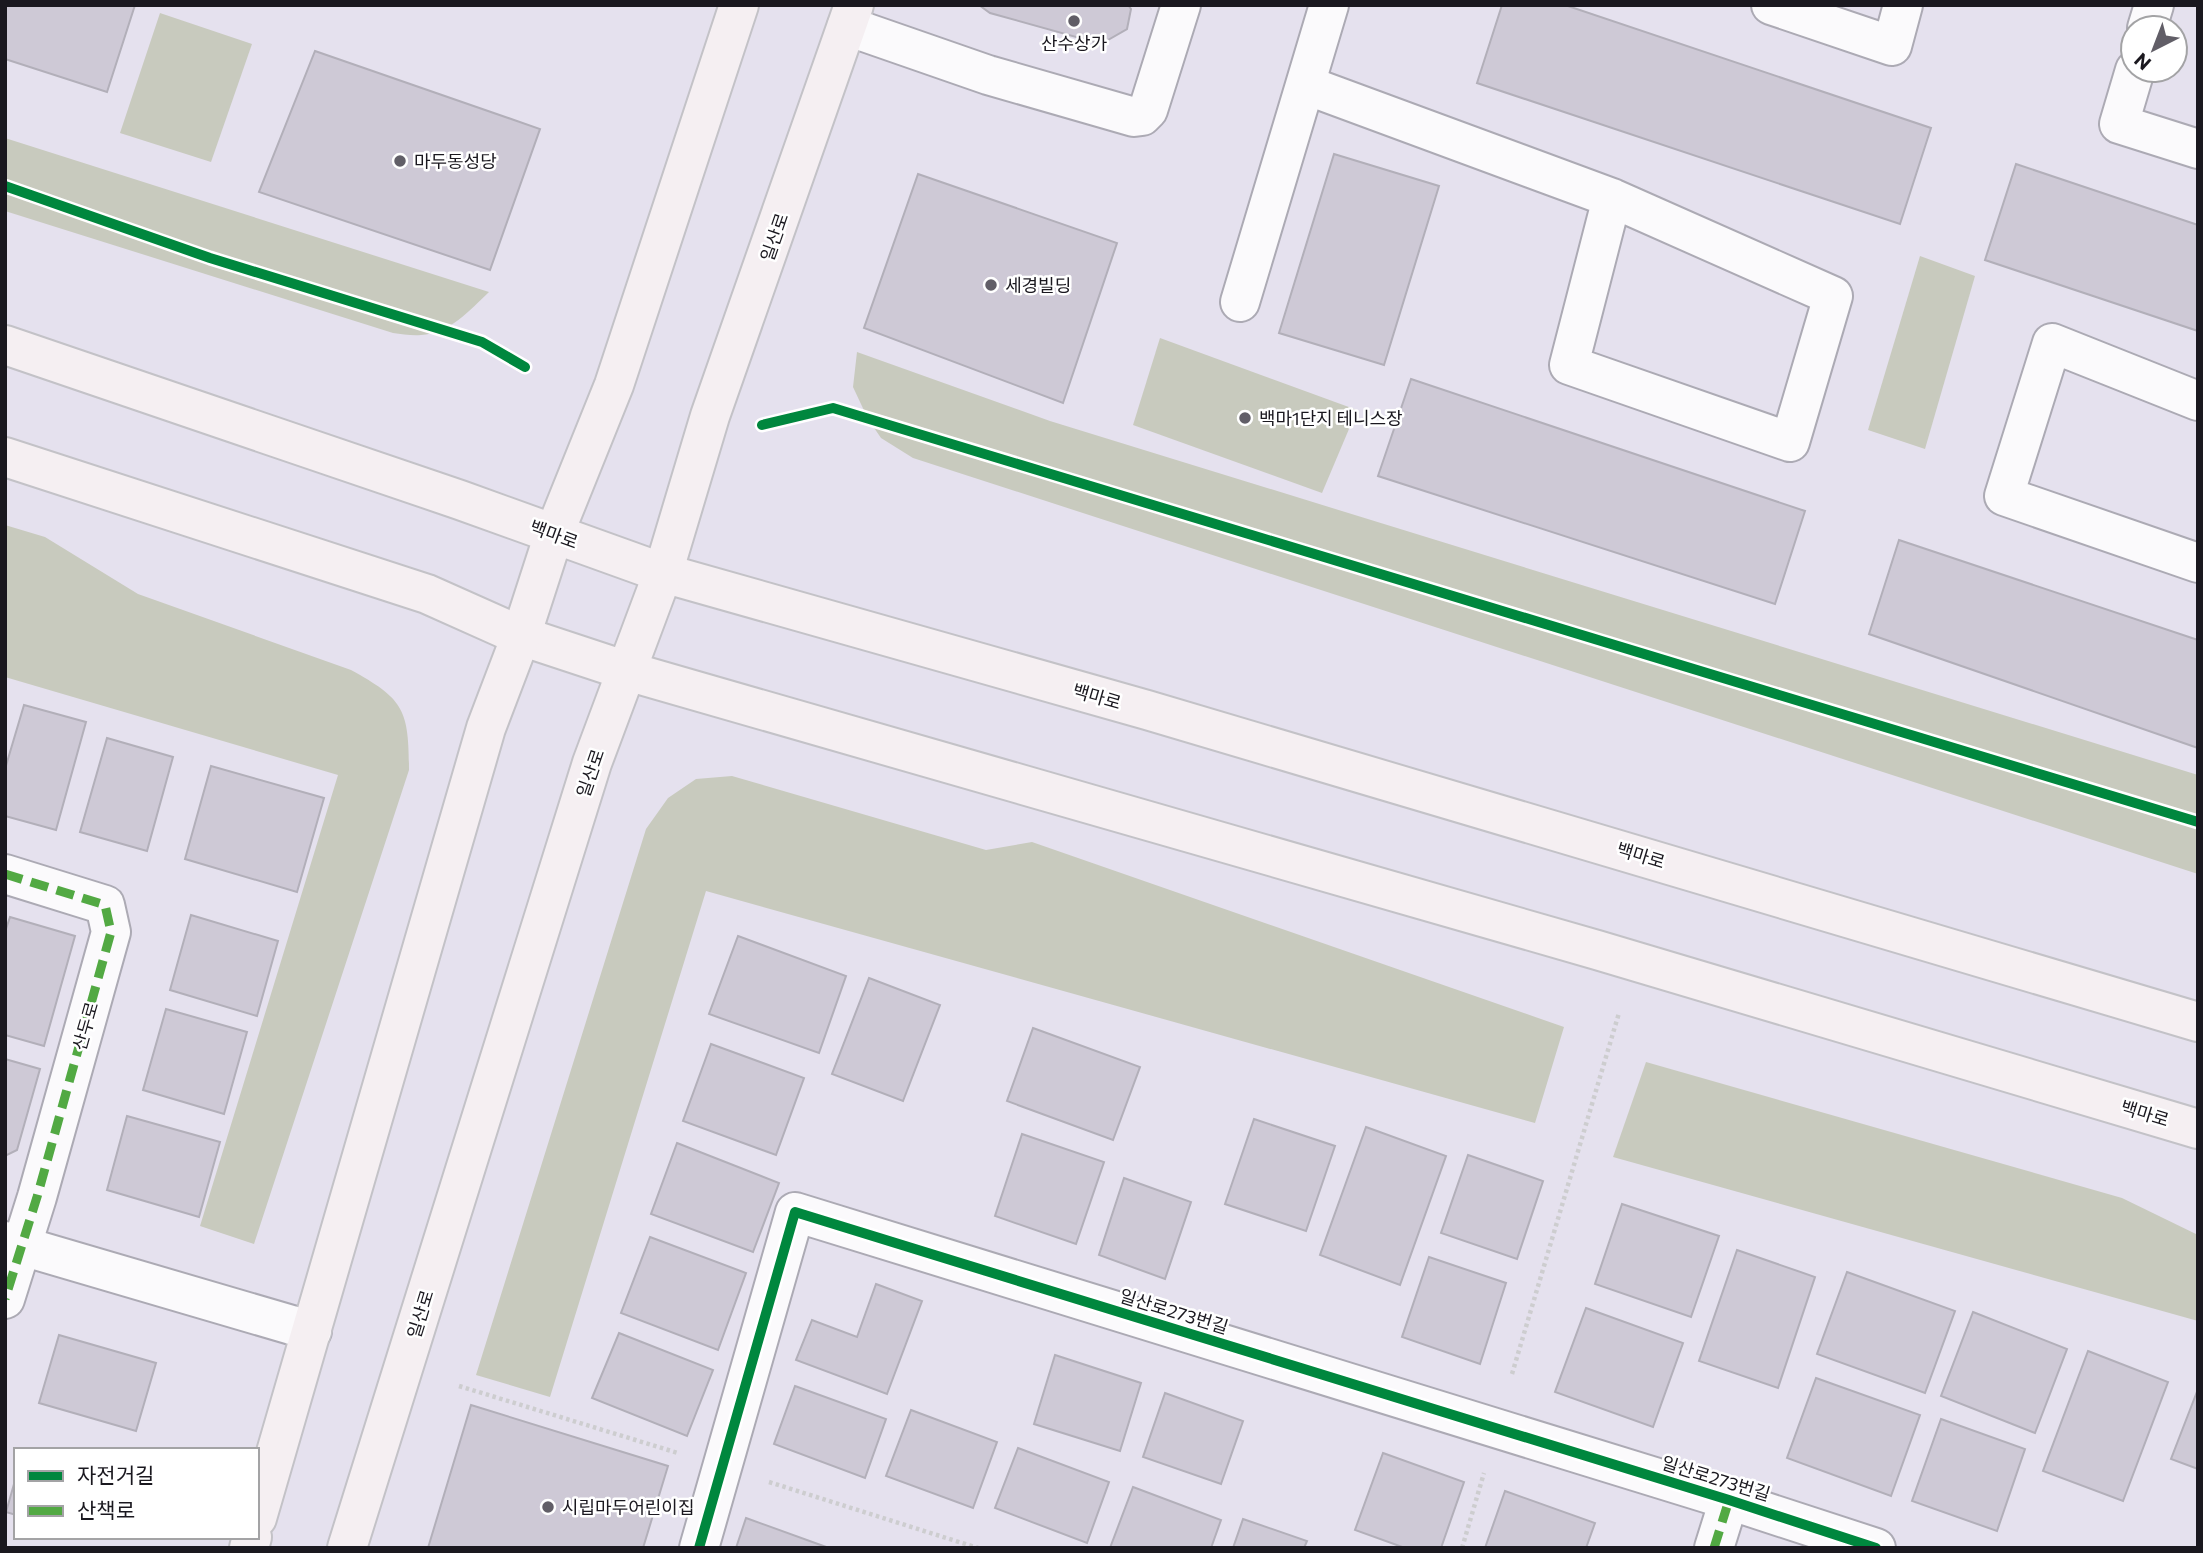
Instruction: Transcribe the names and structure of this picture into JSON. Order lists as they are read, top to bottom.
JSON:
{
  "streets": {
    "main road": ["일산로", "백마로"],
    "street": ["산두로", "일산로273번길"]
  },
  "crossings": [
    ["일산로", "백마로"]
  ],
  "places": [
    "산수상가",
    "마두동성당",
    "세경빌딩",
    "백마1단지 테니스장",
    "시립마두어린이집"
  ],
  "legend": ["자전거길", "산책로"],
  "north": "bottom left"
}
